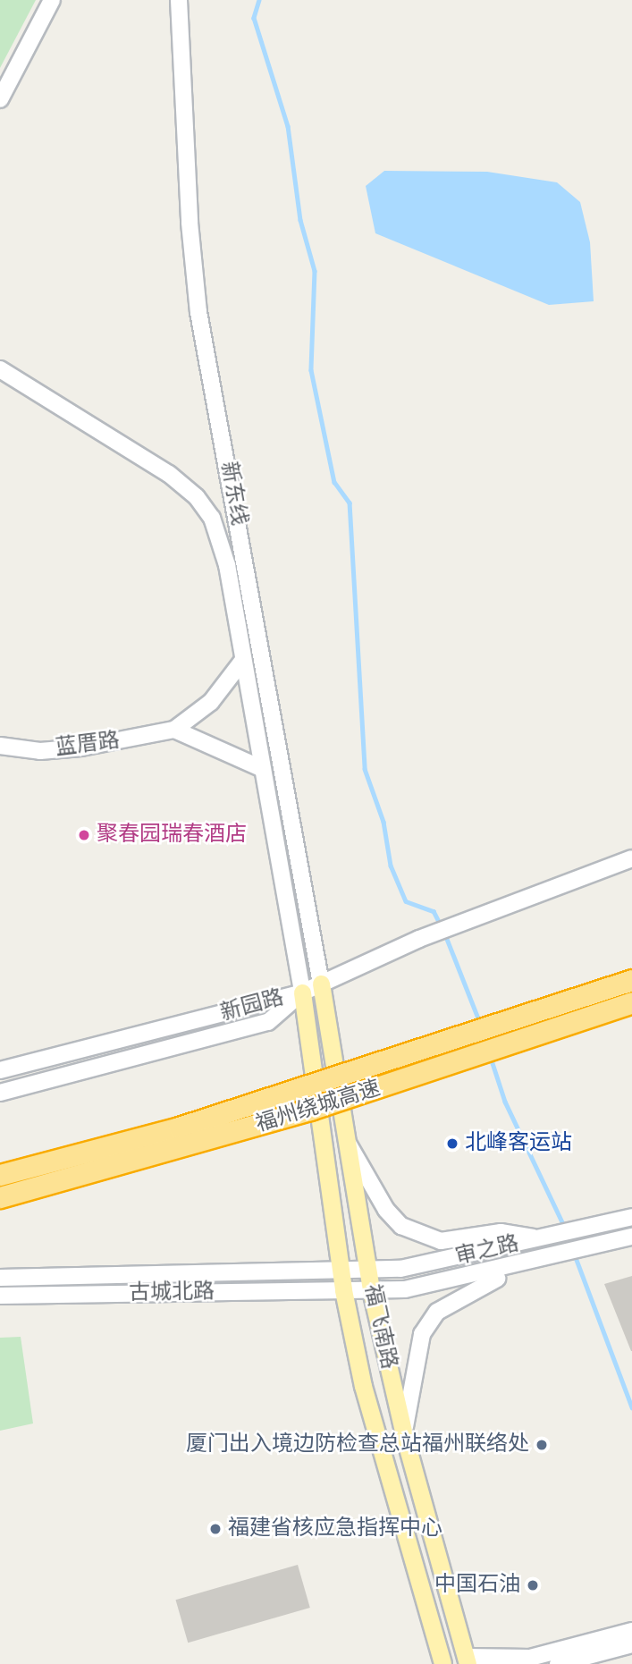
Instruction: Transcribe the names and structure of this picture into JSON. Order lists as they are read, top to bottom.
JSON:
{
  "streets": {
    "highway": ["福州绕城高速"],
    "main road": [
      "新东线",
      "蓝厝路",
      "新园路",
      "审之路",
      "古城北路",
      "福飞南路"
    ]
  },
  "crossings": [
    ["新东线", "新园路"],
    ["新东线", "福飞南路"],
    ["新园路", "福飞南路"],
    ["审之路", "古城北路"],
    ["审之路", "福飞南路"],
    ["古城北路", "福飞南路"]
  ],
  "places": [
    "聚春园瑞春酒店",
    "北峰客运站",
    "厦门出入境边防检查总站福州联络处",
    "福建省核应急指挥中心",
    "中国石油"
  ]
}
